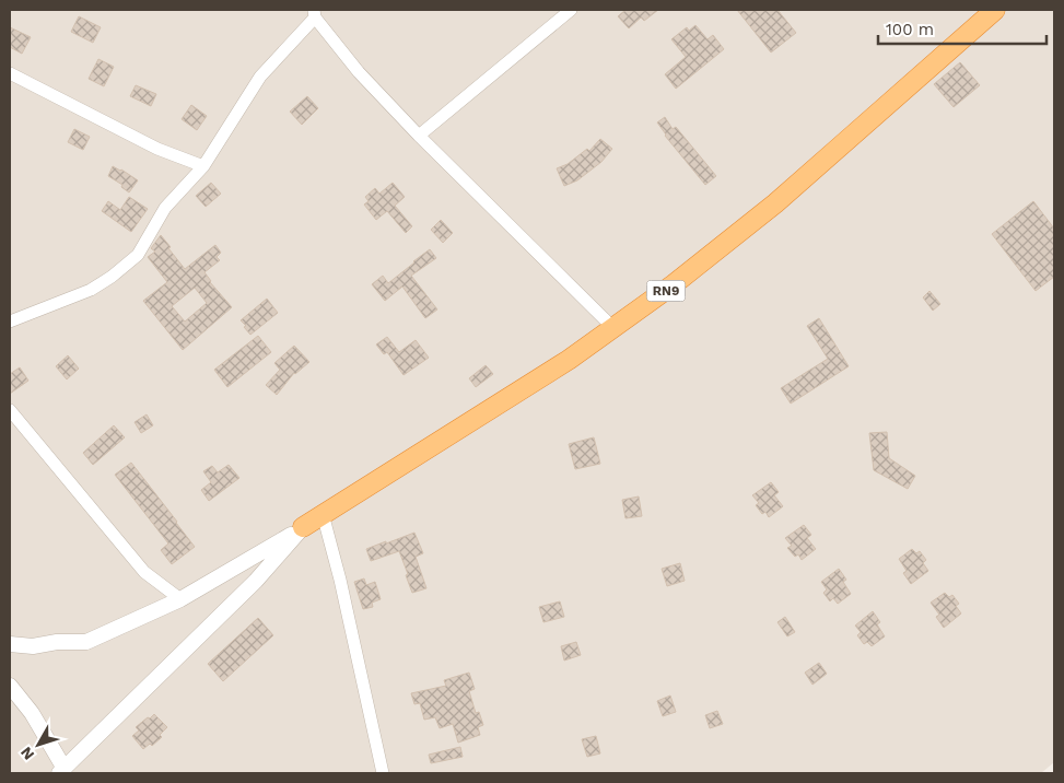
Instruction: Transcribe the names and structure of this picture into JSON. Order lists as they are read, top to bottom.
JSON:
{
  "streets": {
    "highway": ["RN9"]
  },
  "scale_bar": "100 m",
  "north": "bottom left"
}
